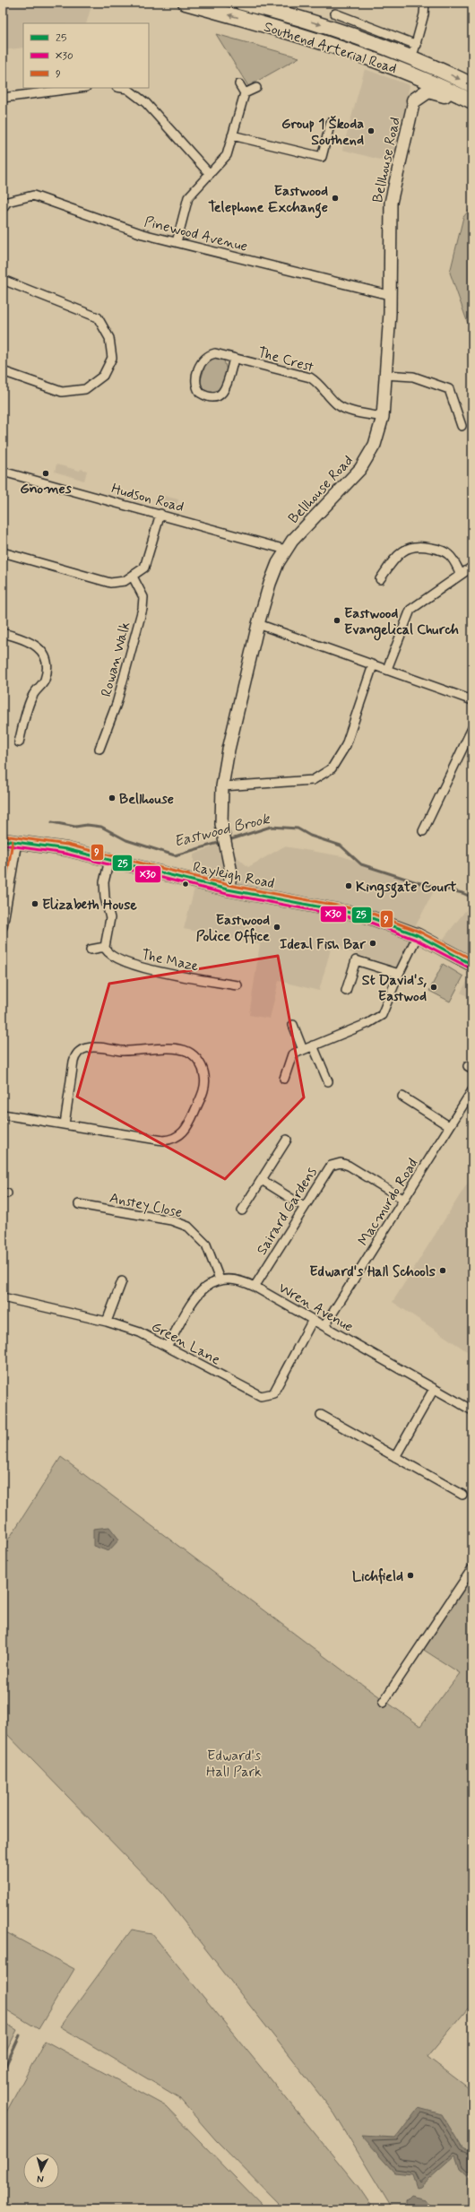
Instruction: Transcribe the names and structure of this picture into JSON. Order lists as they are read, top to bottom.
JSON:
{
  "streets": {
    "highway": ["Southend Arterial Road"],
    "main road": ["Rayleigh Road"],
    "street": [
      "Bellhouse Road",
      "Pinewood Avenue",
      "The Crest",
      "Hudson Road",
      "Rowan Walk",
      "The Maze",
      "Macmurdo Road",
      "Anstey Close",
      "Sairard Gardens",
      "Wren Avenue",
      "Green Lane"
    ]
  },
  "crossings": [
    ["Bellhouse Road", "Pinewood Avenue"],
    ["Bellhouse Road", "The Crest"],
    ["Bellhouse Road", "Hudson Road"],
    ["Bellhouse Road", "Rayleigh Road"],
    ["Macmurdo Road", "Sairard Gardens"],
    ["Macmurdo Road", "Wren Avenue"],
    ["Anstey Close", "Wren Avenue"],
    ["Sairard Gardens", "Wren Avenue"],
    ["Wren Avenue", "Green Lane"]
  ],
  "water": ["Eastwood Brook"],
  "parks": ["Edward's Hall Park"],
  "places": [
    "Group 1 Škoda Southend",
    "Eastwood Telephone Exchange",
    "Gnomes",
    "Eastwood Evangelical Church",
    "Bellhouse",
    "Kingsgate Court",
    "Elizabeth House",
    "Eastwood Police Office",
    "Ideal Fish Bar",
    "St David's, Eastwod",
    "Edward's Hall Schools",
    "Lichfield"
  ],
  "lines": ["transit line 9", "transit line 25", "transit line X30"],
  "legend": ["25", "X30", "9"],
  "north": "bottom"
}
